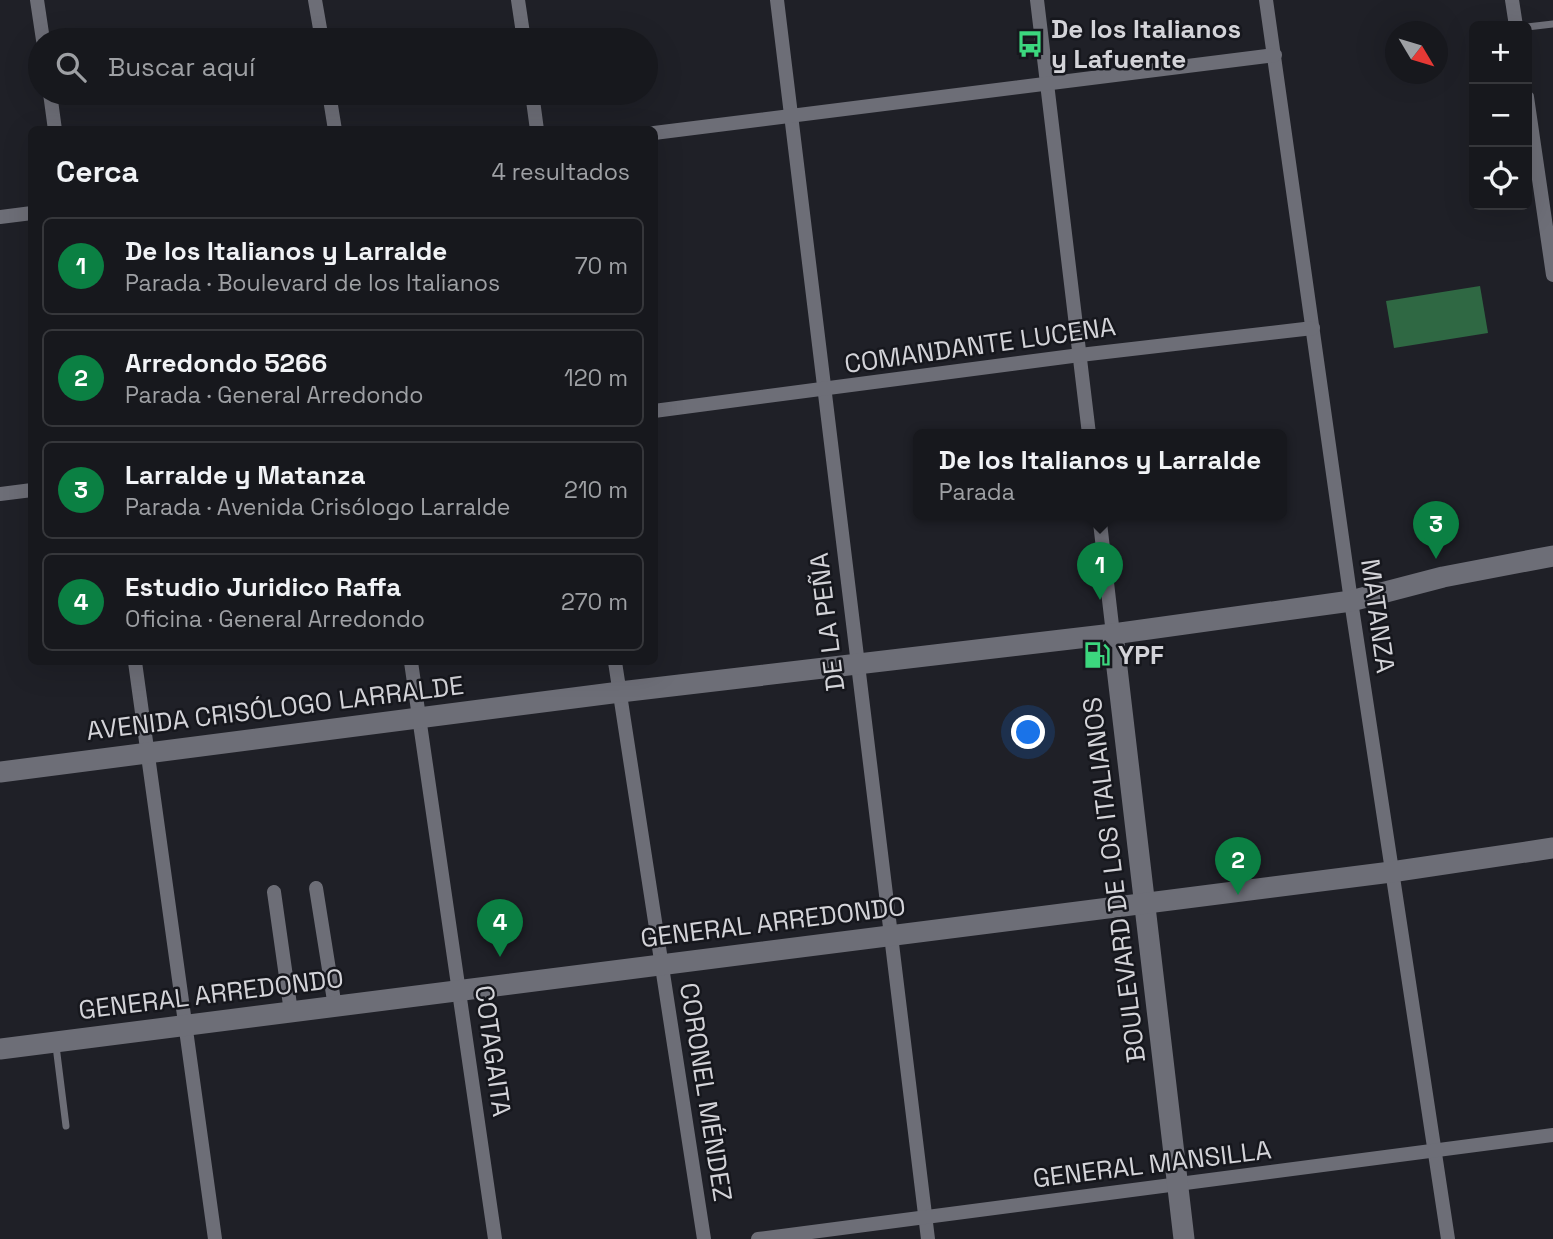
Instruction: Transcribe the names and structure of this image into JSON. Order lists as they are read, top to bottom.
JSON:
{
  "streets": {
    "street": [
      "COMANDANTE LUCENA",
      "MATANZA",
      "DE LA PEÑA",
      "AVENIDA CRISÓLOGO LARRALDE",
      "BOULEVARD DE LOS ITALIANOS",
      "GENERAL ARREDONDO",
      "COTAGAITA",
      "CORONEL MÉNDEZ",
      "GENERAL MANSILLA"
    ]
  },
  "crossings": [
    ["COMANDANTE LUCENA", "MATANZA"],
    ["COMANDANTE LUCENA", "DE LA PEÑA"],
    ["MATANZA", "AVENIDA CRISÓLOGO LARRALDE"],
    ["MATANZA", "GENERAL ARREDONDO"],
    ["MATANZA", "GENERAL MANSILLA"],
    ["DE LA PEÑA", "AVENIDA CRISÓLOGO LARRALDE"],
    ["DE LA PEÑA", "GENERAL ARREDONDO"],
    ["DE LA PEÑA", "GENERAL MANSILLA"],
    ["AVENIDA CRISÓLOGO LARRALDE", "BOULEVARD DE LOS ITALIANOS"],
    ["AVENIDA CRISÓLOGO LARRALDE", "COTAGAITA"],
    ["AVENIDA CRISÓLOGO LARRALDE", "CORONEL MÉNDEZ"],
    ["BOULEVARD DE LOS ITALIANOS", "GENERAL ARREDONDO"],
    ["BOULEVARD DE LOS ITALIANOS", "GENERAL MANSILLA"],
    ["GENERAL ARREDONDO", "COTAGAITA"],
    ["GENERAL ARREDONDO", "CORONEL MÉNDEZ"]
  ],
  "places": {
    "bus stop": ["De los Italianos y Lafuente"],
    "fuel station": ["YPF"]
  },
  "north": "bottom right",
  "page": {
    "map_buttons": ["+", "−"],
    "search": "Buscar aquí",
    "heading": ["Cerca", "4 resultados"],
    "list": [
      {
        "mark": "1",
        "name": "De los Italianos y Larralde",
        "note": "Parada · Boulevard de los Italianos",
        "value": "70 m"
      },
      {
        "mark": "2",
        "name": "Arredondo 5266",
        "note": "Parada · General Arredondo",
        "value": "120 m"
      },
      {
        "mark": "3",
        "name": "Larralde y Matanza",
        "note": "Parada · Avenida Crisólogo Larralde",
        "value": "210 m"
      },
      {
        "mark": "4",
        "name": "Estudio Juridico Raffa",
        "note": "Oficina · General Arredondo",
        "value": "270 m"
      }
    ],
    "popup": ["De los Italianos y Larralde", "Parada"],
    "pins": [
      "3",
      "1",
      "2",
      "4"
    ]
  }
}
